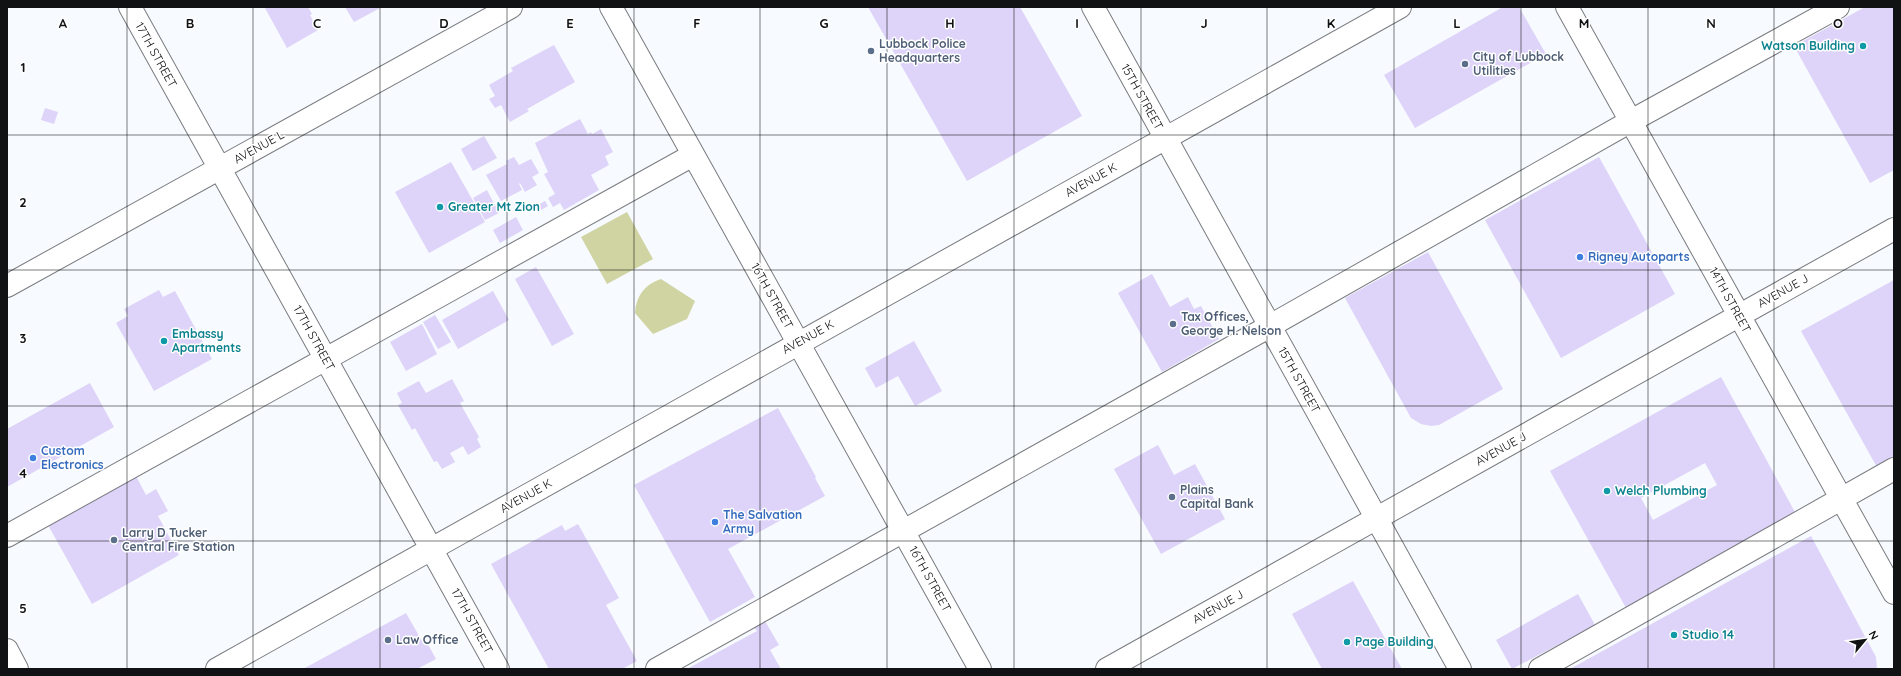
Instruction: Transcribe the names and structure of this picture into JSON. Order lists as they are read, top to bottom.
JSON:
{
  "streets": {
    "street": [
      "17TH STREET",
      "15TH STREET",
      "AVENUE L",
      "AVENUE K",
      "AVENUE J",
      "16TH STREET",
      "14TH STREET"
    ]
  },
  "crossings": [
    ["17TH STREET", "AVENUE L"],
    ["17TH STREET", "AVENUE K"],
    ["15TH STREET", "AVENUE K"],
    ["15TH STREET", "AVENUE J"],
    ["AVENUE K", "16TH STREET"],
    ["AVENUE J", "14TH STREET"]
  ],
  "places": [
    "Watson Building",
    "Lubbock Police Headquarters",
    "City of Lubbock Utilities",
    "Greater Mt Zion",
    "Rigney Autoparts",
    "Tax Offices, George H. Nelson",
    "Embassy Apartments",
    "Custom Electronics",
    "Welch Plumbing",
    "Plains Capital Bank",
    "The Salvation Army",
    "Larry D Tucker Central Fire Station",
    "Studio 14",
    "Law Office",
    "Page Building"
  ],
  "north": "top right",
  "grid": {
    "columns": [
      "A",
      "B",
      "C",
      "D",
      "E",
      "F",
      "G",
      "H",
      "I",
      "J",
      "K",
      "L",
      "M",
      "N",
      "O"
    ],
    "rows": [
      "1",
      "2",
      "3",
      "4",
      "5"
    ]
  }
}
